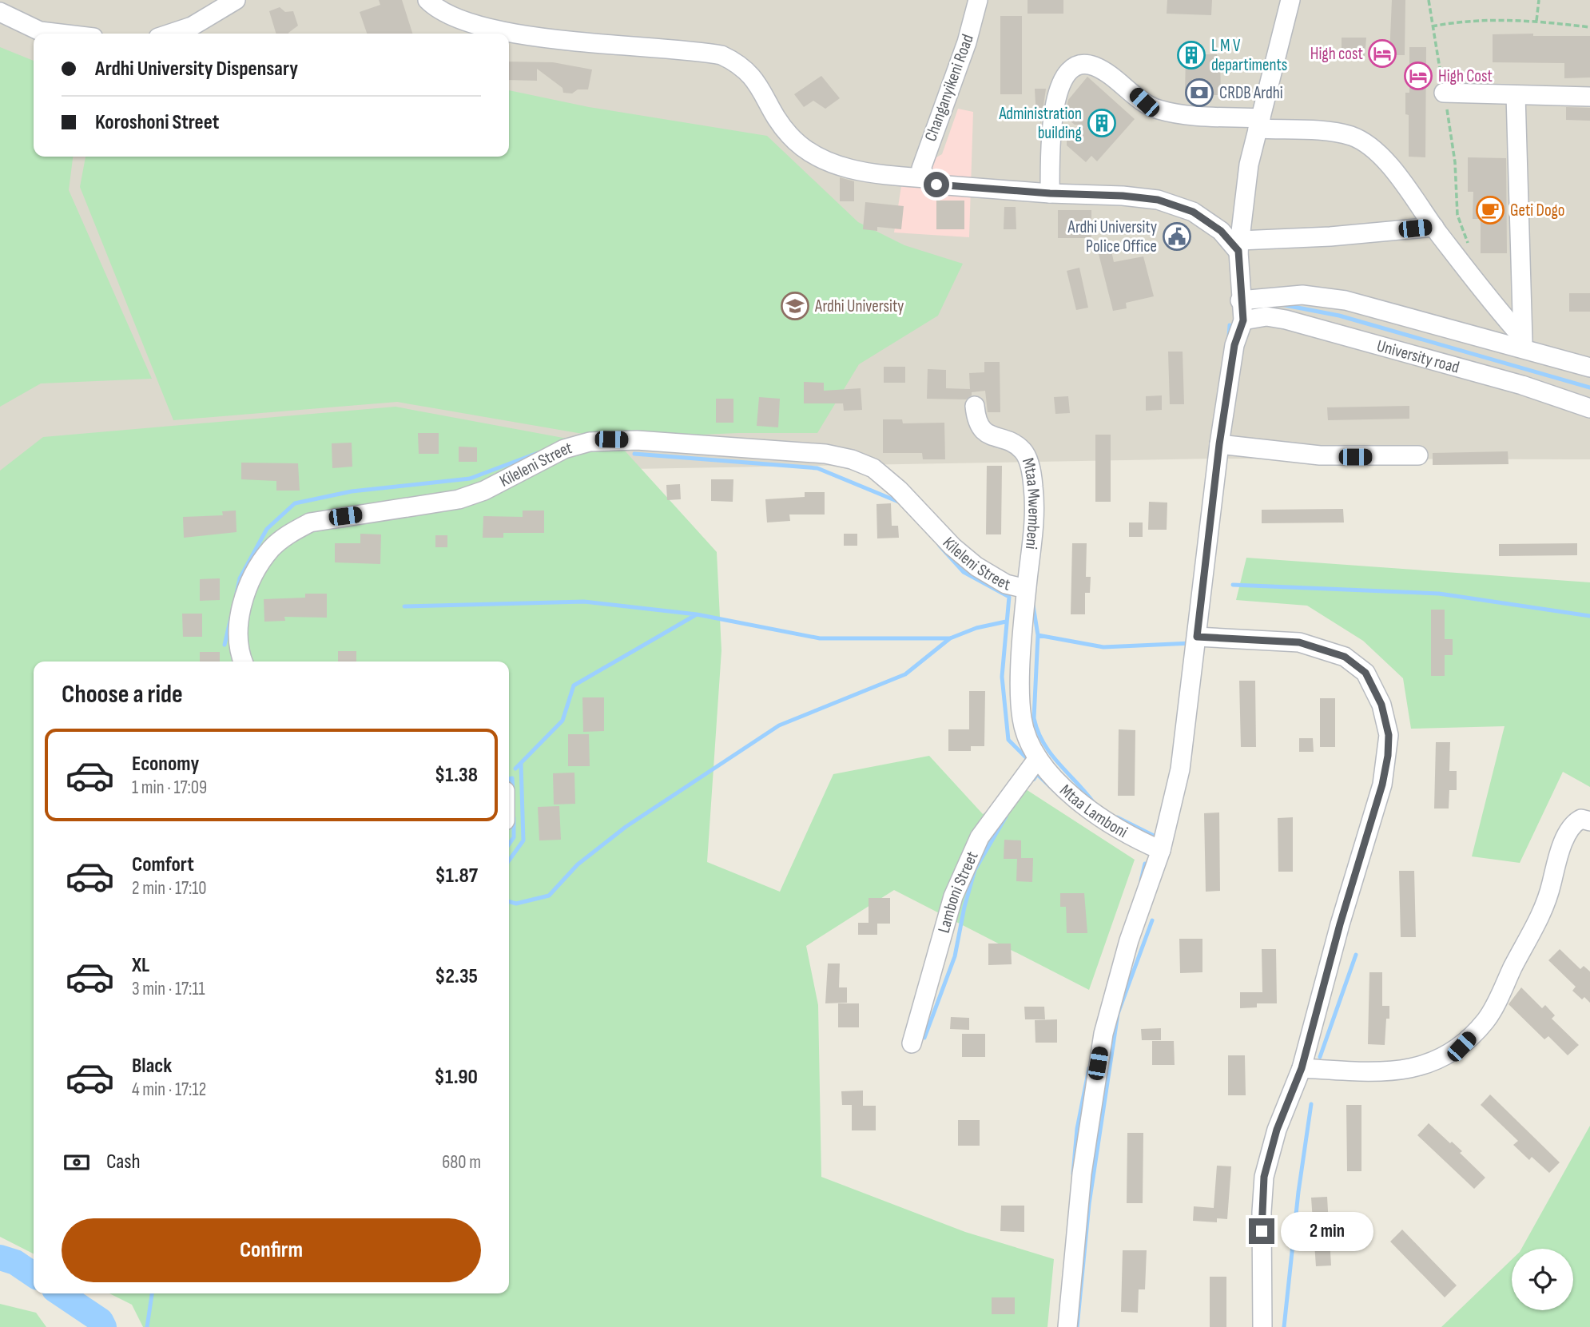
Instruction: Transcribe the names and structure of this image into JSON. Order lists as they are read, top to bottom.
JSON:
{
  "streets": {
    "street": [
      "Changanyikeni Road",
      "University road",
      "Kileleni Street",
      "Mtaa Mwembeni",
      "Mtaa Lamboni",
      "Lamboni Street"
    ]
  },
  "crossings": [
    ["Kileleni Street", "Mtaa Mwembeni"],
    ["Mtaa Mwembeni", "Mtaa Lamboni"],
    ["Mtaa Mwembeni", "Lamboni Street"],
    ["Mtaa Lamboni", "Lamboni Street"]
  ],
  "places": {
    "hotel": ["High cost", "High Cost"],
    "building": ["L M V departiments", "Administration building"],
    "bank": ["CRDB Ardhi"],
    "cafe": ["Geti Dogo"],
    "public building": ["Ardhi University Police Office"],
    "school or university": ["Ardhi University"]
  },
  "page": {
    "banner": ["Ardhi University Dispensary", "Koroshoni Street"],
    "heading": "Choose a ride",
    "list": [
      {
        "name": "Economy",
        "note": "1 min · 17:09",
        "value": "$1.38"
      },
      {
        "name": "Comfort",
        "note": "2 min · 17:10",
        "value": "$1.87"
      },
      {
        "name": "XL",
        "note": "3 min · 17:11",
        "value": "$2.35"
      },
      {
        "name": "Black",
        "note": "4 min · 17:12",
        "value": "$1.90"
      }
    ],
    "pay": ["Cash", "680 m"],
    "buttons": "Confirm",
    "bubble": "2 min"
  }
}
